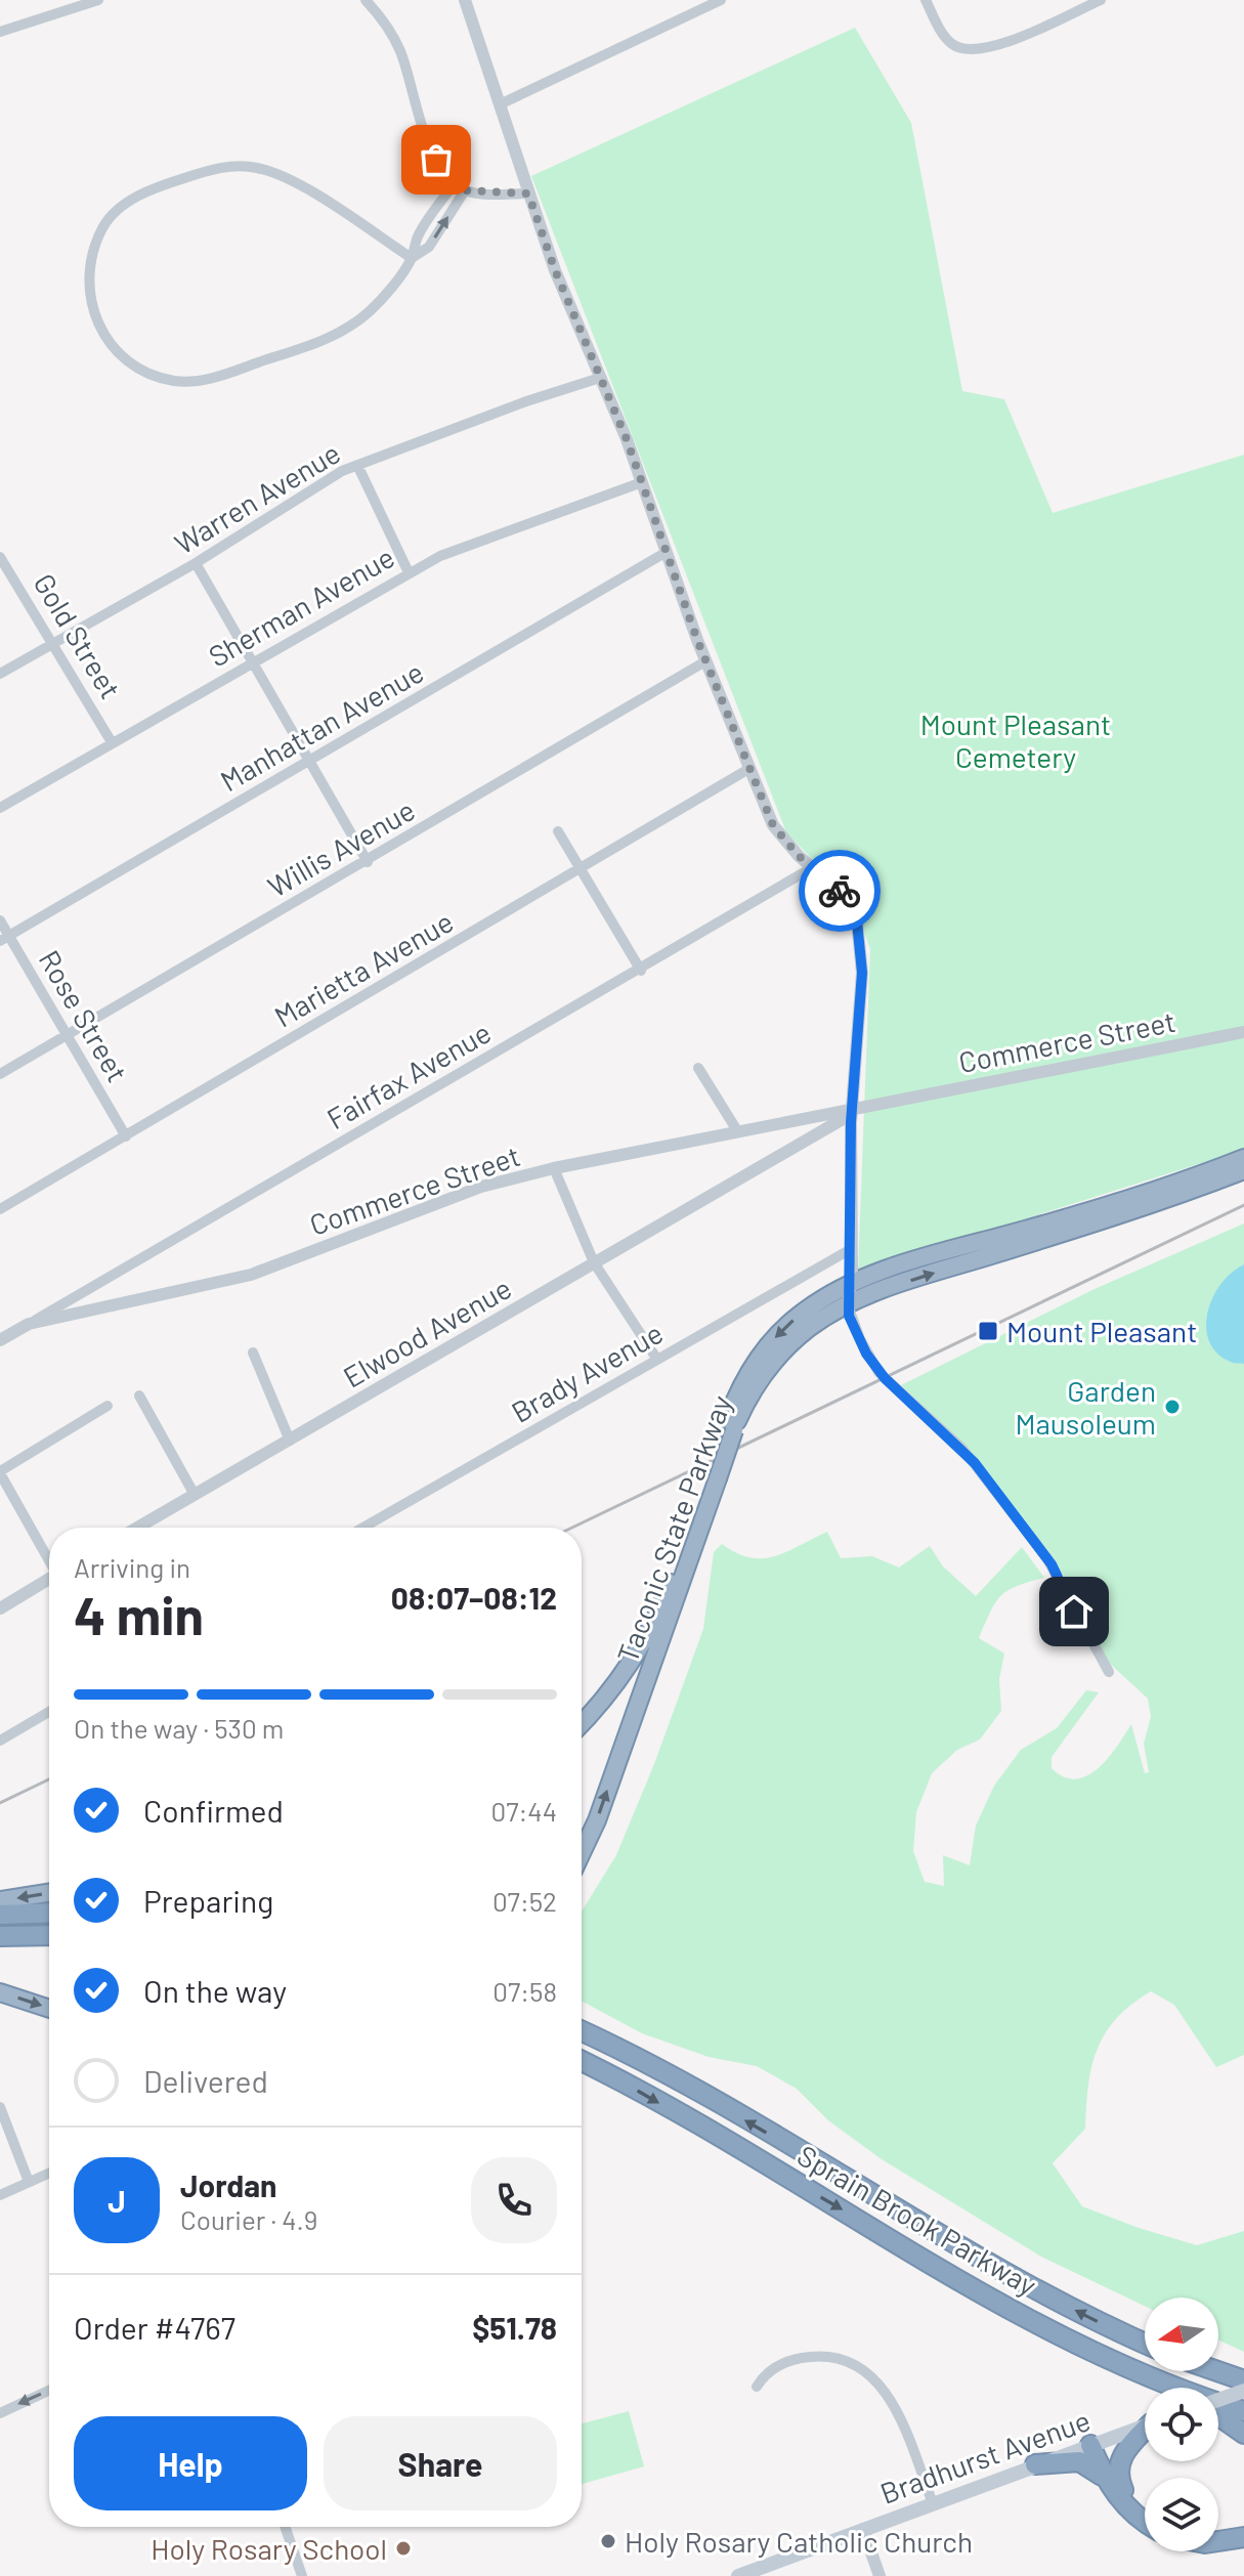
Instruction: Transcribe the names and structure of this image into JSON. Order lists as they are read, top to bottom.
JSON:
{
  "streets": {
    "highway": ["Taconic State Parkway", "Sprain Brook Parkway"],
    "main road": ["Bradhurst Avenue"],
    "street": [
      "Warren Avenue",
      "Sherman Avenue",
      "Gold Street",
      "Manhattan Avenue",
      "Willis Avenue",
      "Marietta Avenue",
      "Rose Street",
      "Commerce Street",
      "Fairfax Avenue",
      "Elwood Avenue",
      "Brady Avenue"
    ]
  },
  "crossings": [
    ["Warren Avenue", "Gold Street"],
    ["Sherman Avenue", "Gold Street"],
    ["Manhattan Avenue", "Rose Street"],
    ["Willis Avenue", "Rose Street"],
    ["Marietta Avenue", "Rose Street"],
    ["Commerce Street", "Fairfax Avenue"],
    ["Commerce Street", "Elwood Avenue"]
  ],
  "parks": ["Mount Pleasant Cemetery"],
  "places": {
    "transit": ["Mount Pleasant"],
    "other": ["Garden Mausoleum", "Holy Rosary Catholic Church", "Holy Rosary School"]
  },
  "north": "left",
  "page": {
    "heading": ["4 min", "Arriving in", "08:07–08:12"],
    "panel": [
      "Jordan",
      "Courier · 4.9",
      "Order #4767",
      "$51.78"
    ],
    "bar": "On the way · 530 m",
    "list": [
      ["Confirmed", "07:44"],
      ["Preparing", "07:52"],
      ["On the way", "07:58"],
      "Delivered"
    ],
    "round": "J",
    "buttons": ["Help", "Share"]
  }
}
